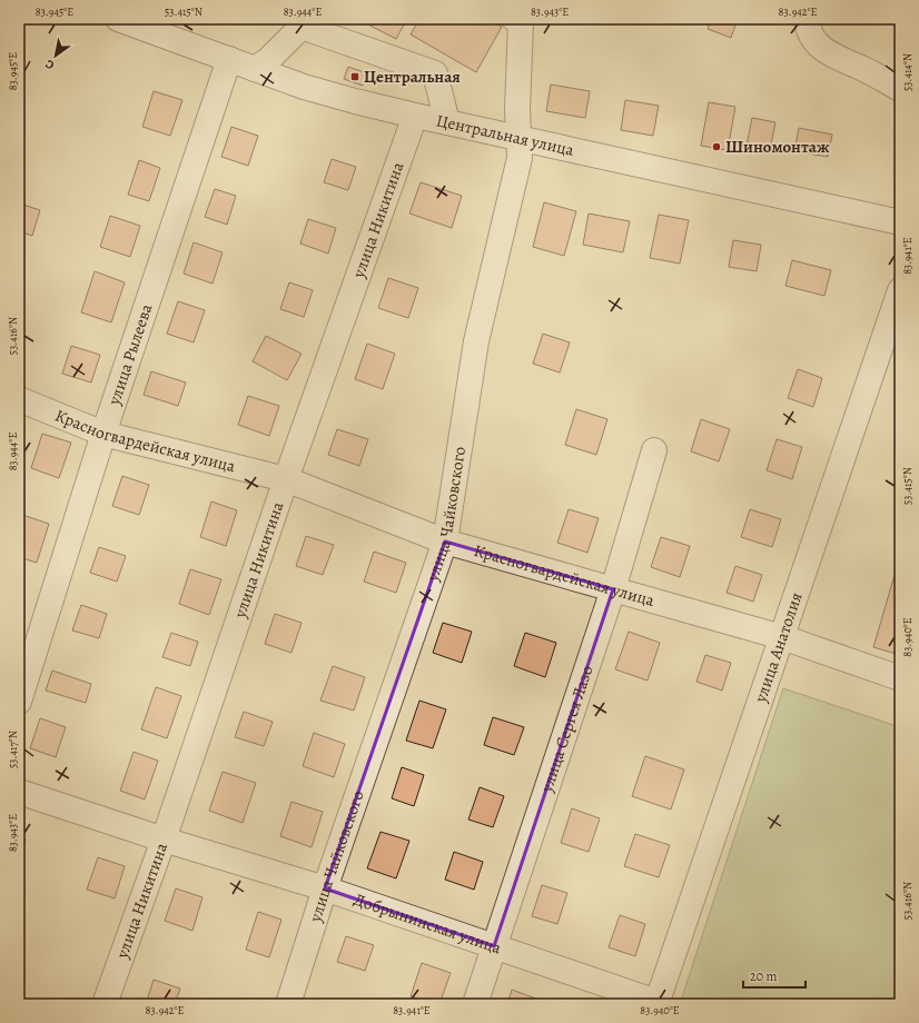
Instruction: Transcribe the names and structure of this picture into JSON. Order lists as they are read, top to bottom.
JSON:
{
  "streets": {
    "street": [
      "Центральная улица",
      "улица Никитина",
      "улица Рылеева",
      "Красногвардейская улица",
      "улица Чайковского",
      "улица Анатолия",
      "улица Сергея Лазо",
      "Добрынинская улица"
    ]
  },
  "crossings": [
    ["Центральная улица", "улица Никитина"],
    ["Центральная улица", "улица Рылеева"],
    ["Центральная улица", "улица Чайковского"],
    ["улица Никитина", "Красногвардейская улица"],
    ["улица Никитина", "Добрынинская улица"],
    ["улица Рылеева", "Красногвардейская улица"],
    ["Красногвардейская улица", "улица Чайковского"],
    ["Красногвардейская улица", "улица Анатолия"],
    ["Красногвардейская улица", "улица Сергея Лазо"],
    ["улица Чайковского", "Добрынинская улица"],
    ["улица Анатолия", "Добрынинская улица"],
    ["улица Сергея Лазо", "Добрынинская улица"]
  ],
  "places": {
    "transit": ["Центральная"],
    "other": ["Шиномонтаж"]
  },
  "scale_bar": "20 m",
  "north": "bottom left",
  "coordinates": [
    "83.945°E",
    "53.415°N",
    "83.944°E",
    "83.943°E",
    "83.942°E",
    "53.414°N",
    "83.941°E",
    "53.416°N",
    "83.940°E",
    "53.417°N"
  ]
}
